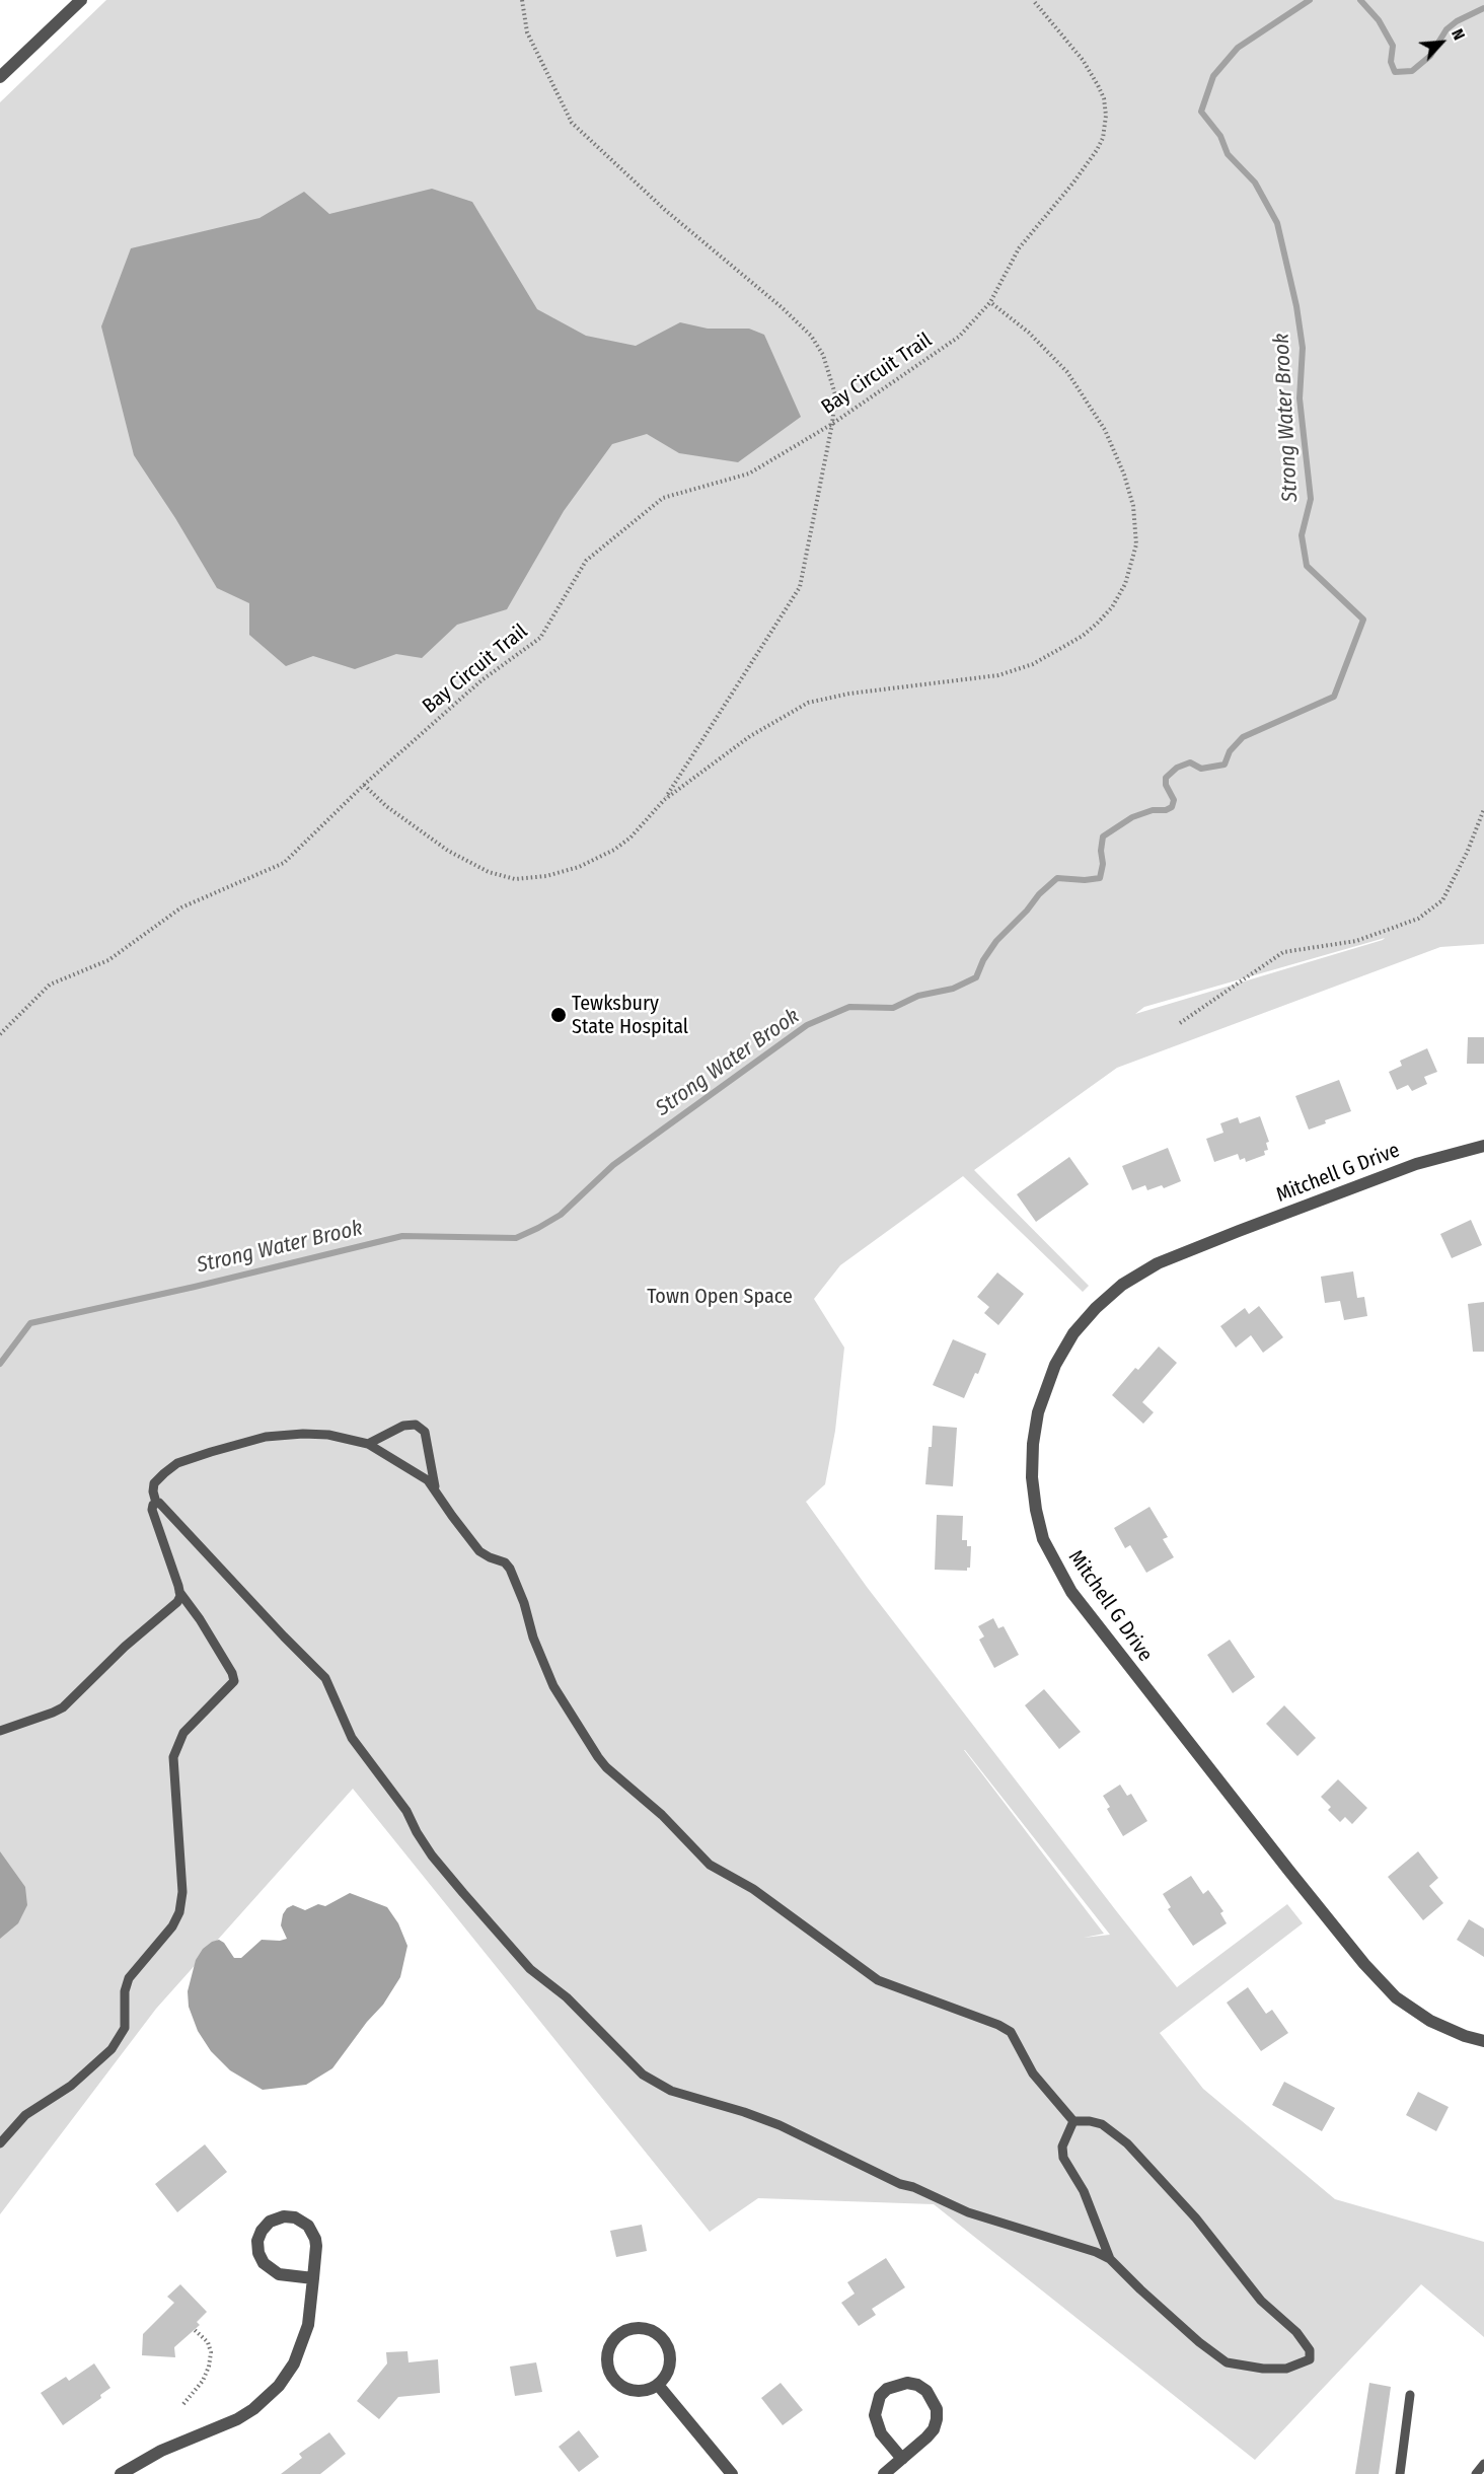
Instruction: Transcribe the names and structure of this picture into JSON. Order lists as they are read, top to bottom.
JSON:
{
  "streets": {
    "street": ["Mitchell G Drive"],
    "path": ["Bay Circuit Trail"]
  },
  "water": ["Strong Water Brook"],
  "parks": ["Town Open Space"],
  "places": ["Tewksbury State Hospital"],
  "north": "top right"
}
